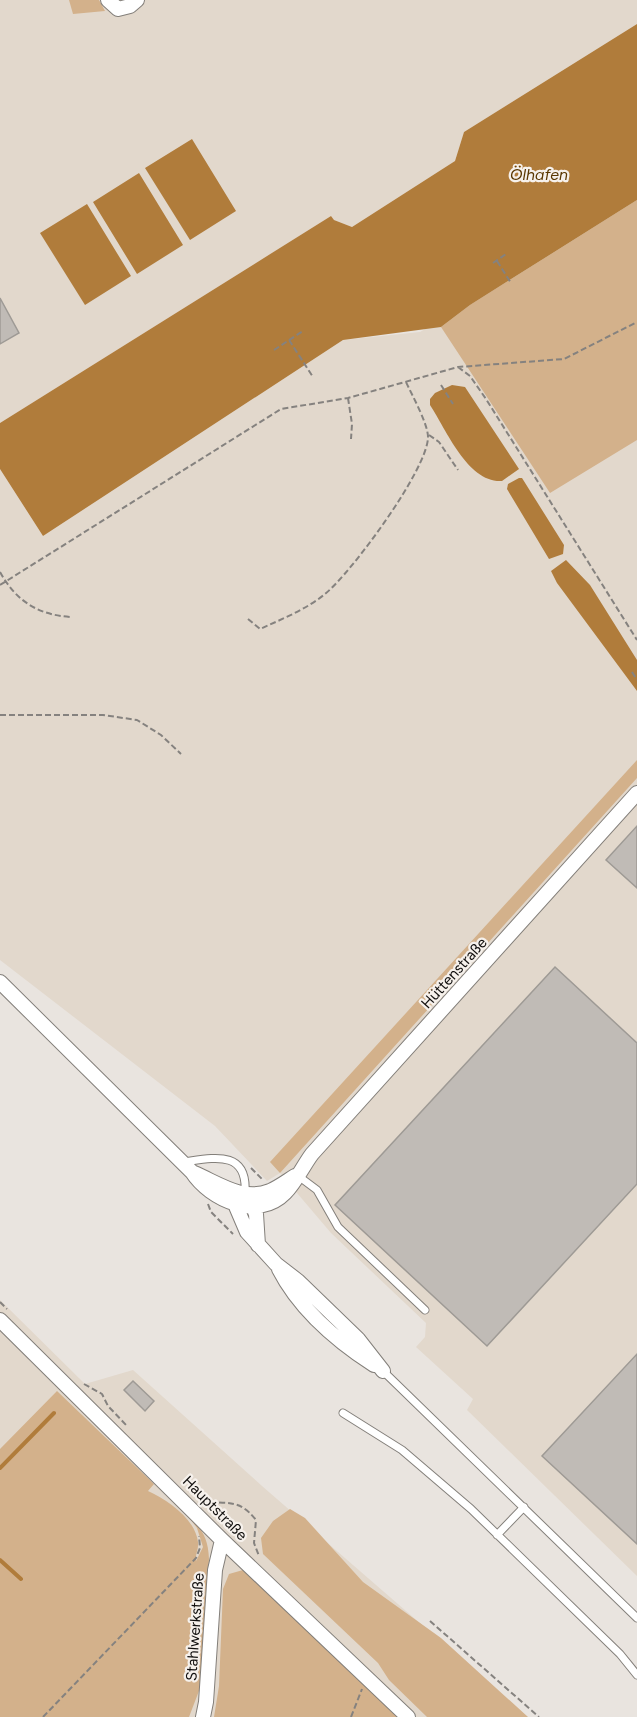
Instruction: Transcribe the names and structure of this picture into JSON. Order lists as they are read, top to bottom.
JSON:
{
  "streets": {
    "street": ["Hüttenstraße", "Hauptstraße", "Stahlwerkstraße"]
  },
  "crossings": [
    ["Hauptstraße", "Stahlwerkstraße"]
  ],
  "water": ["Ölhafen"]
}
